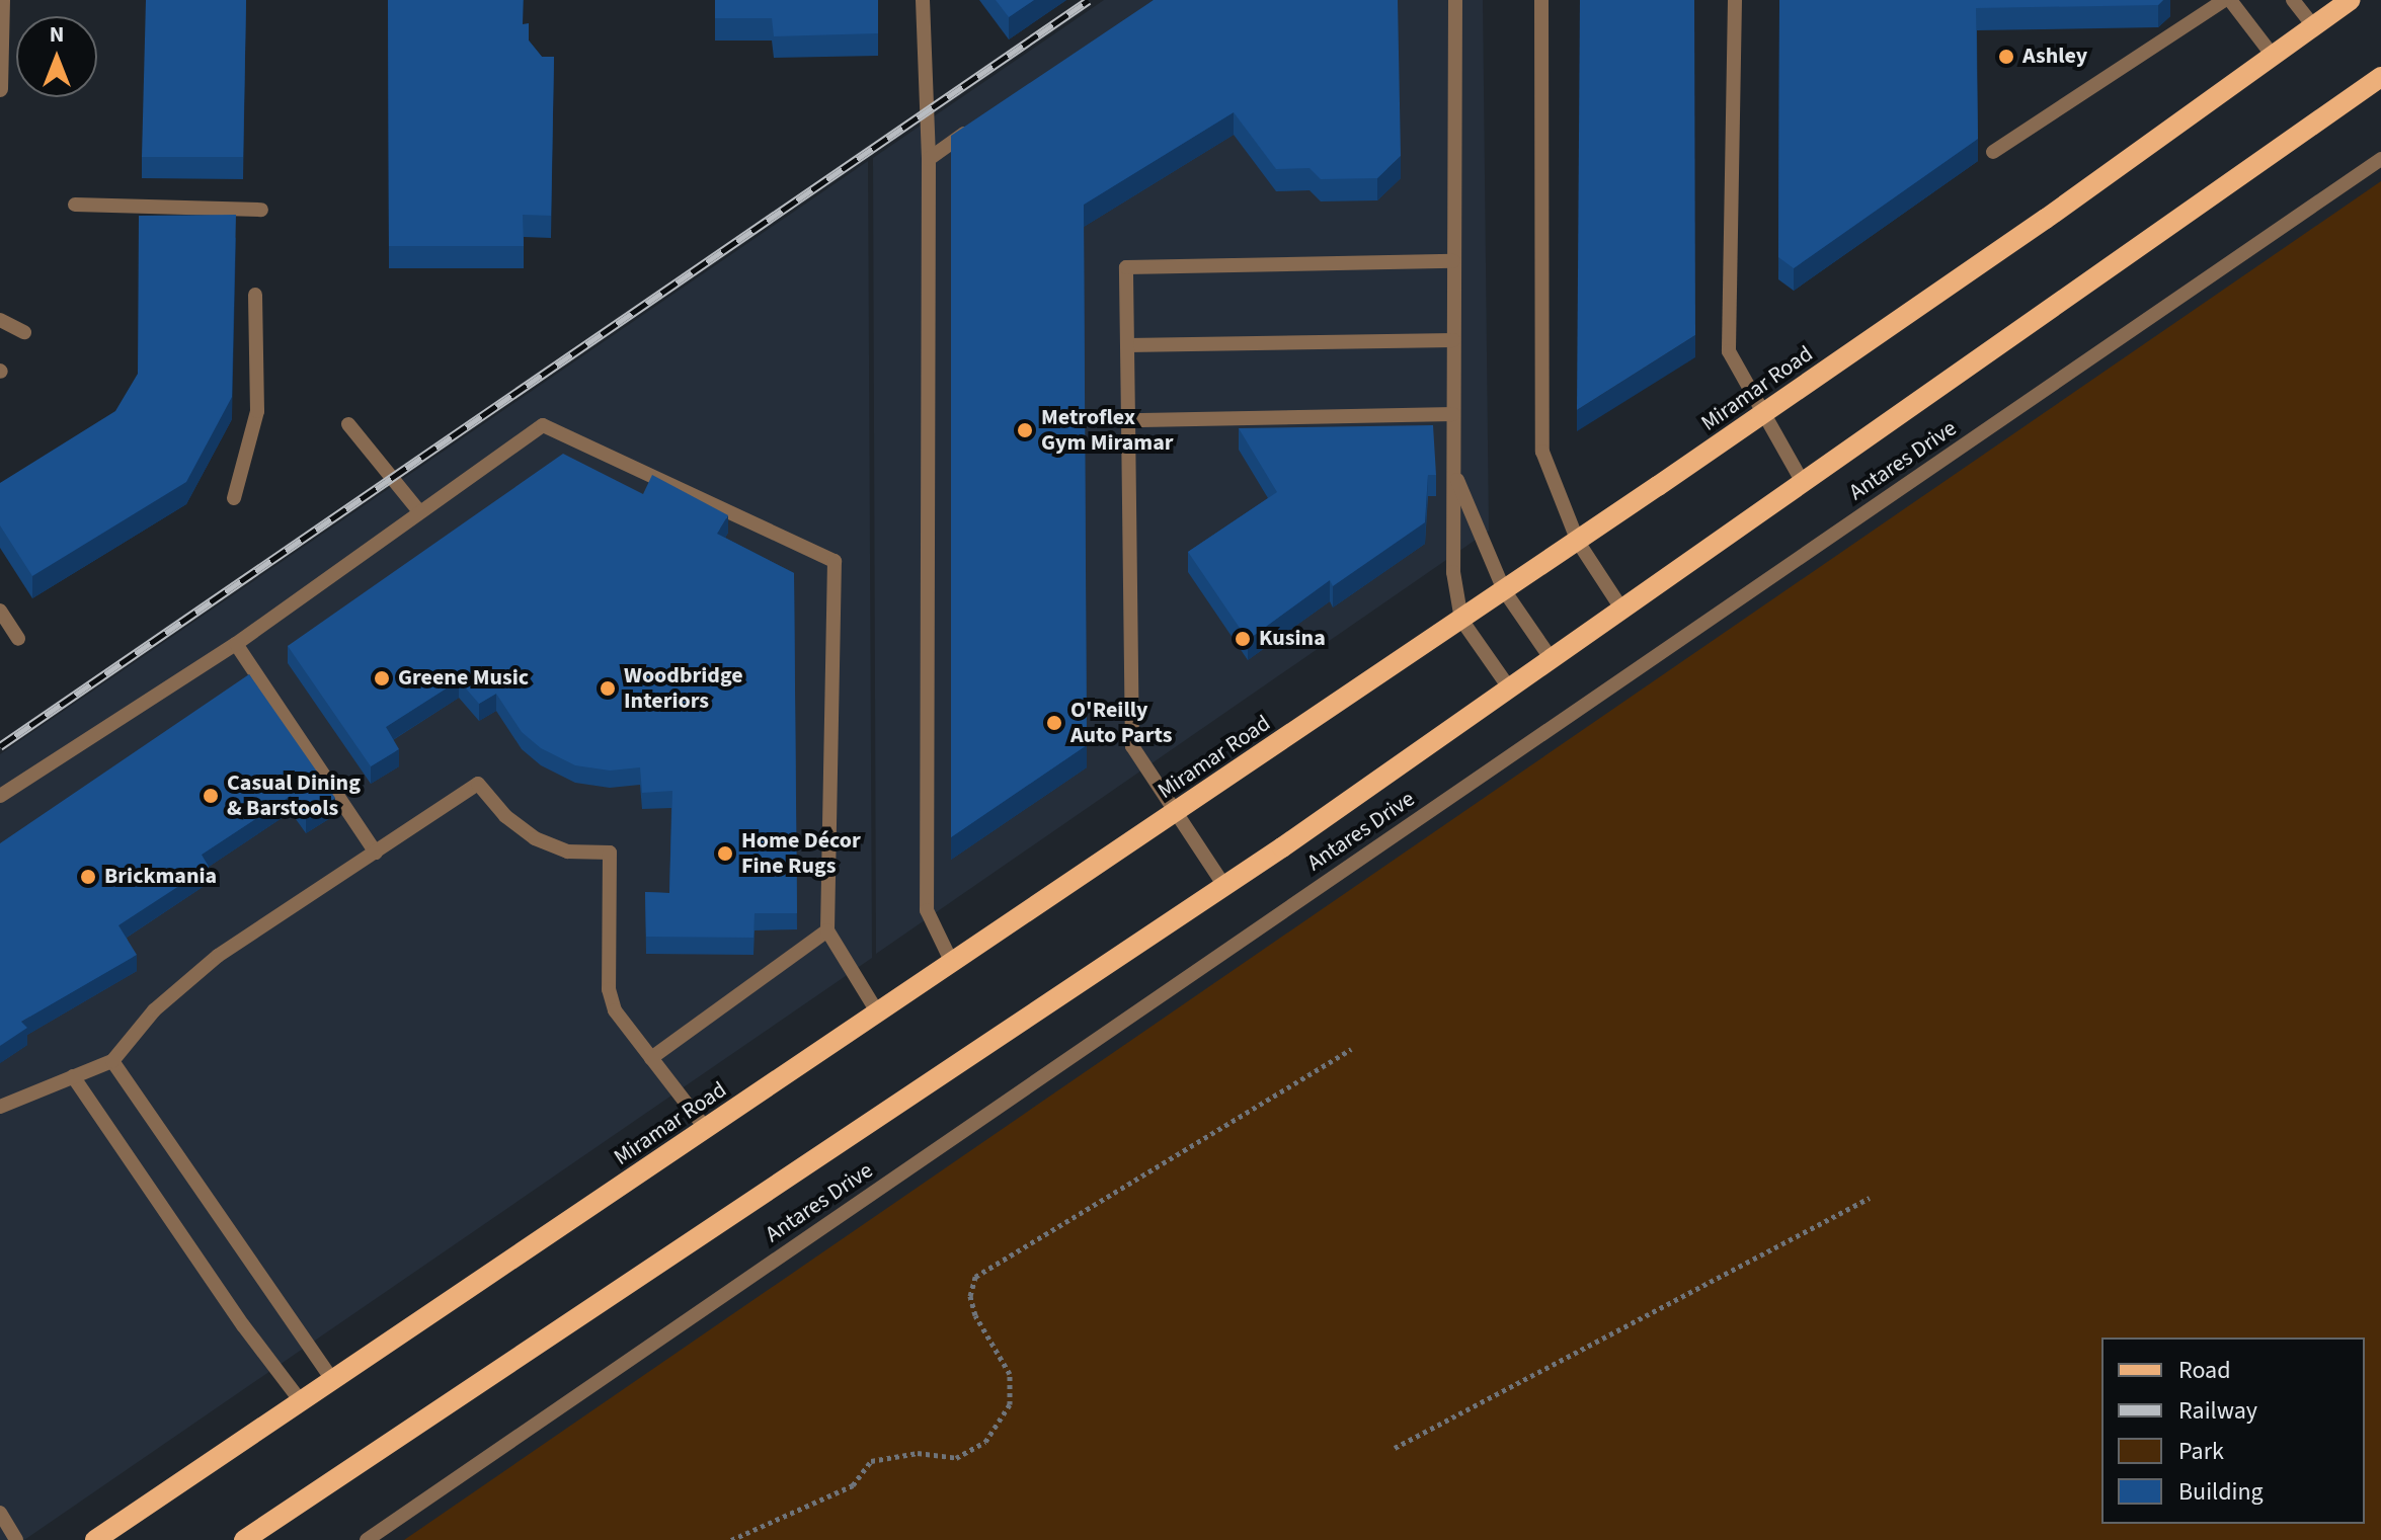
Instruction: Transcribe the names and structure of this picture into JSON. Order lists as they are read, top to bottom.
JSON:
{
  "streets": {
    "main road": ["Miramar Road"],
    "lane": ["Antares Drive"]
  },
  "places": [
    "Ashley",
    "Metroflex Gym Miramar",
    "Kusina",
    "Greene Music",
    "Woodbridge Interiors",
    "O'Reilly Auto Parts",
    "Casual Dining & Barstools",
    "Home Décor Fine Rugs",
    "Brickmania"
  ],
  "legend": [
    "Road",
    "Railway",
    "Park",
    "Building"
  ],
  "north": "top"
}
